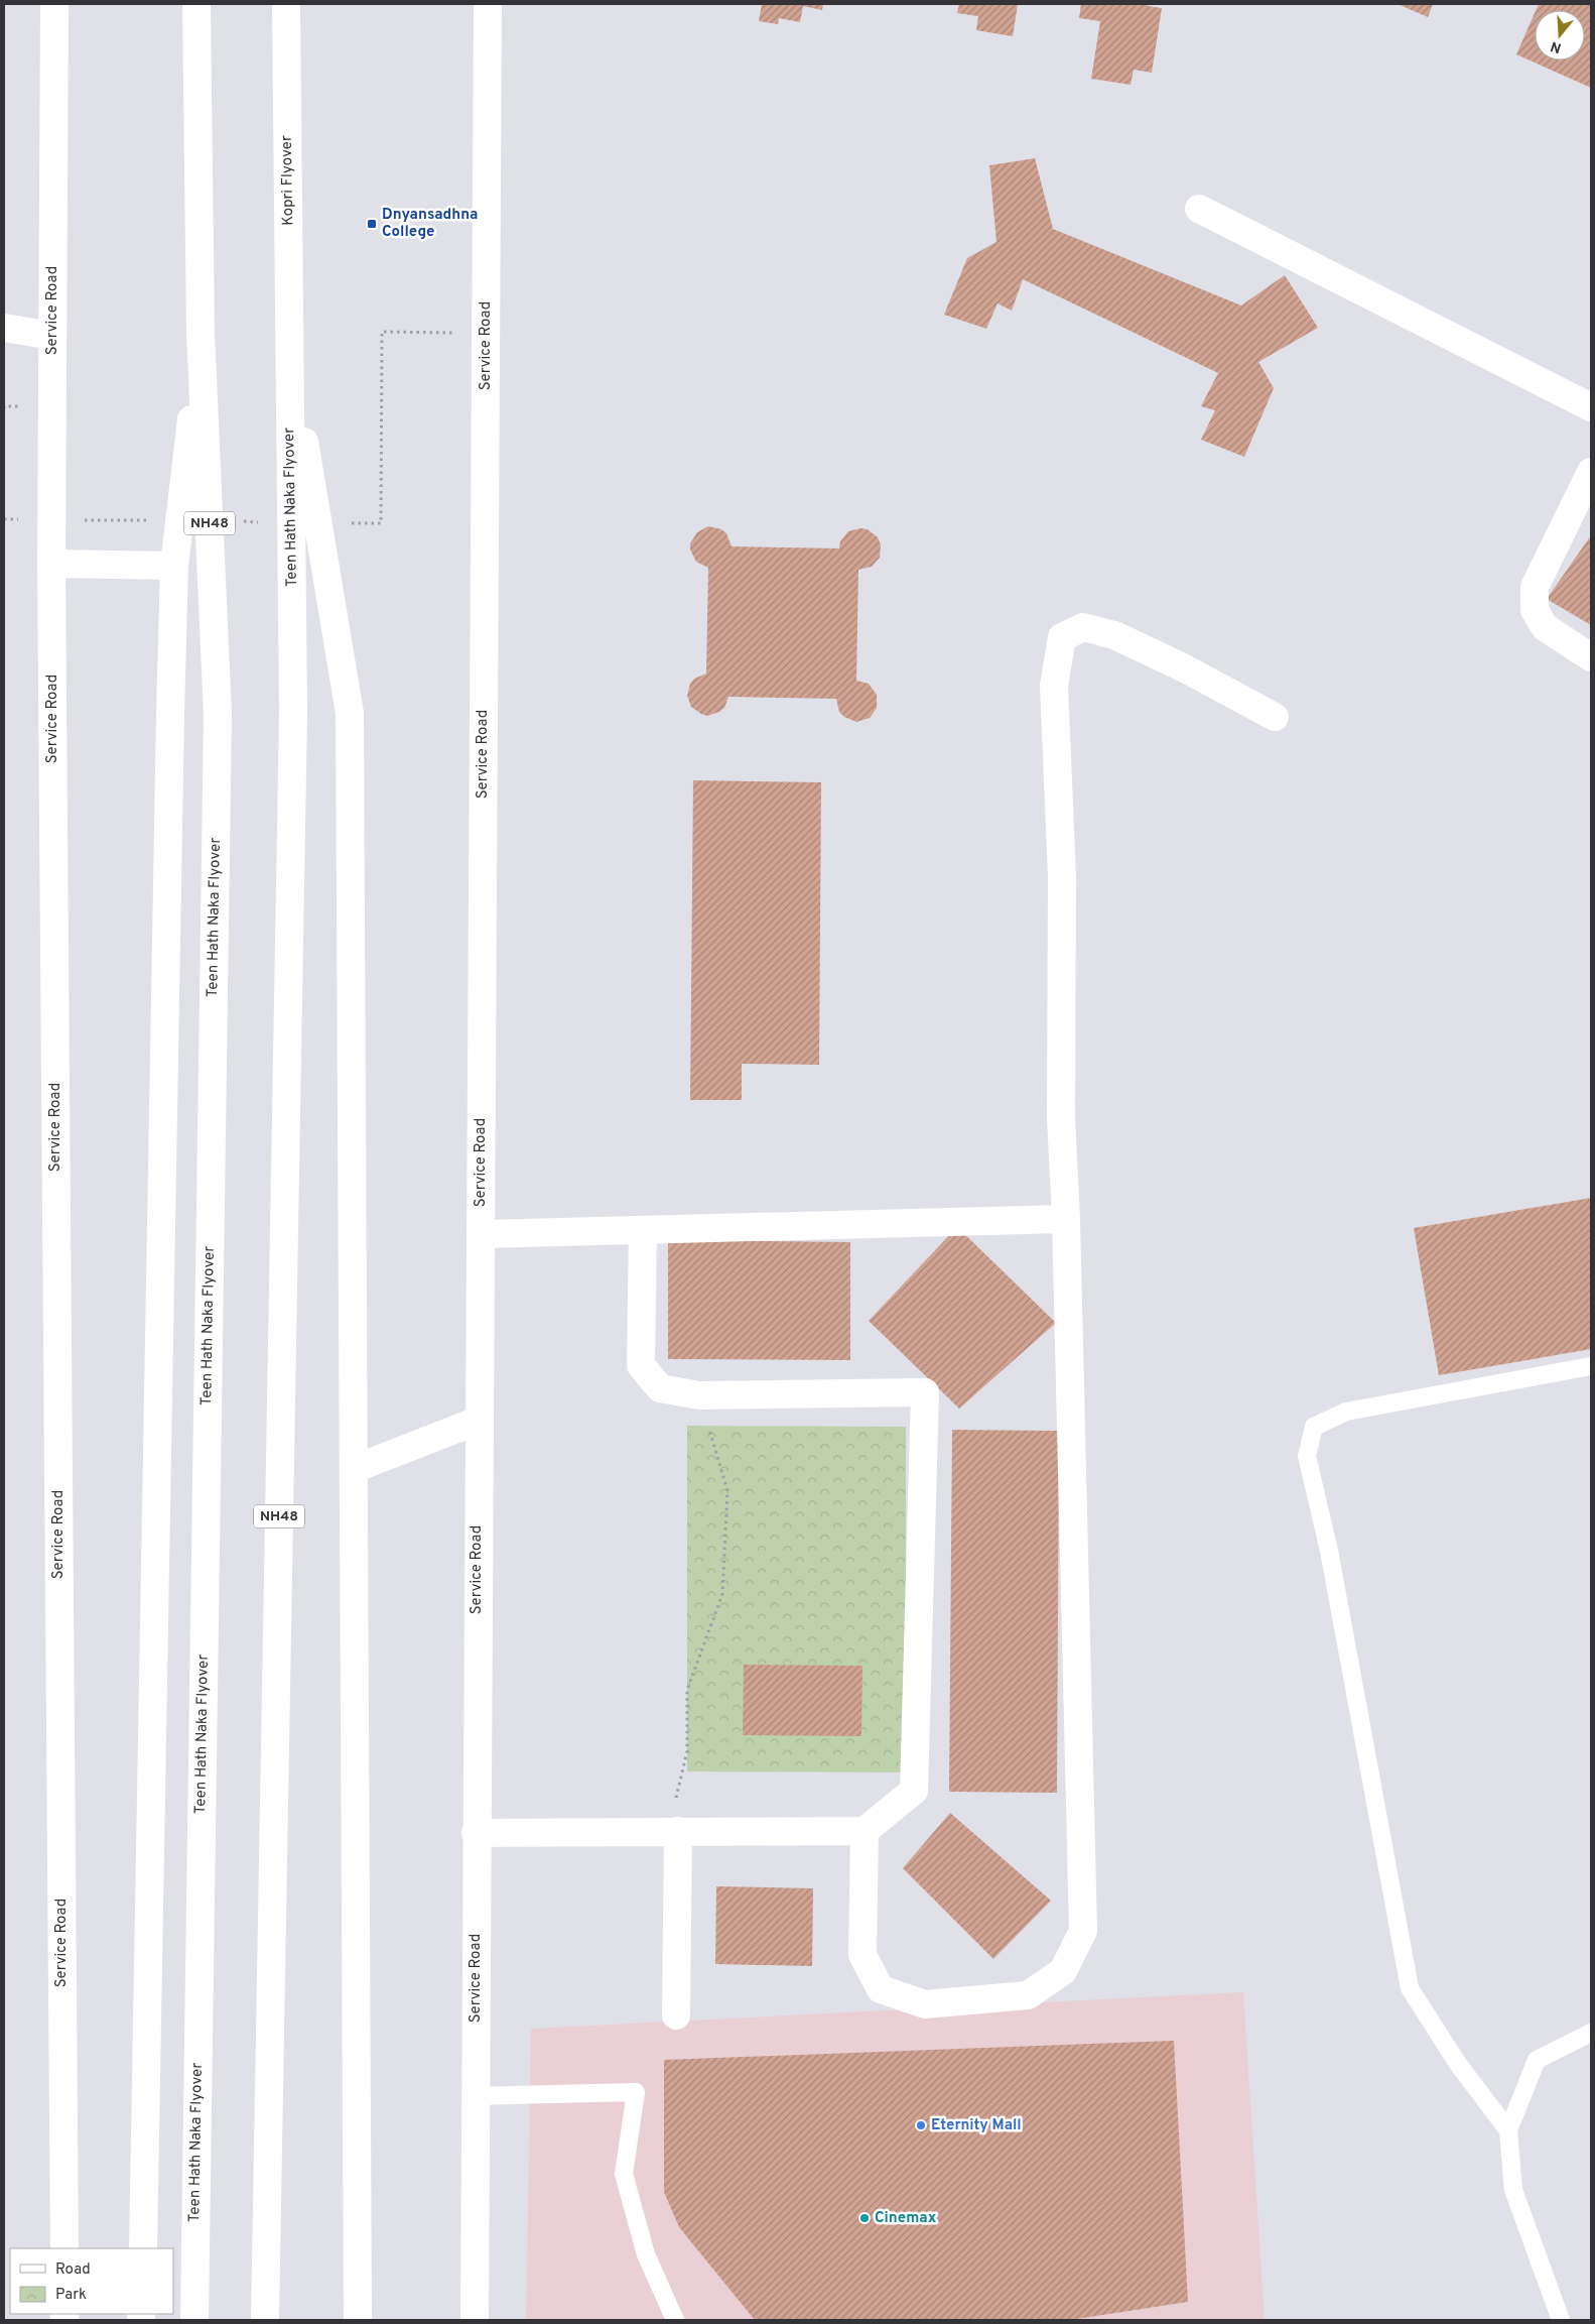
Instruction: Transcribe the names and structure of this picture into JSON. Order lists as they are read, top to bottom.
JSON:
{
  "streets": {
    "main road": [
      "Kopri Flyover",
      "Service Road",
      "Teen Hath Naka Flyover",
      "NH48"
    ]
  },
  "crossings": [
    ["Kopri Flyover", "Teen Hath Naka Flyover"],
    ["Teen Hath Naka Flyover", "NH48"]
  ],
  "places": {
    "transit": ["Dnyansadhna College"],
    "other": ["Eternity Mall", "Cinemax"]
  },
  "legend": ["Road", "Park"],
  "north": "bottom"
}
